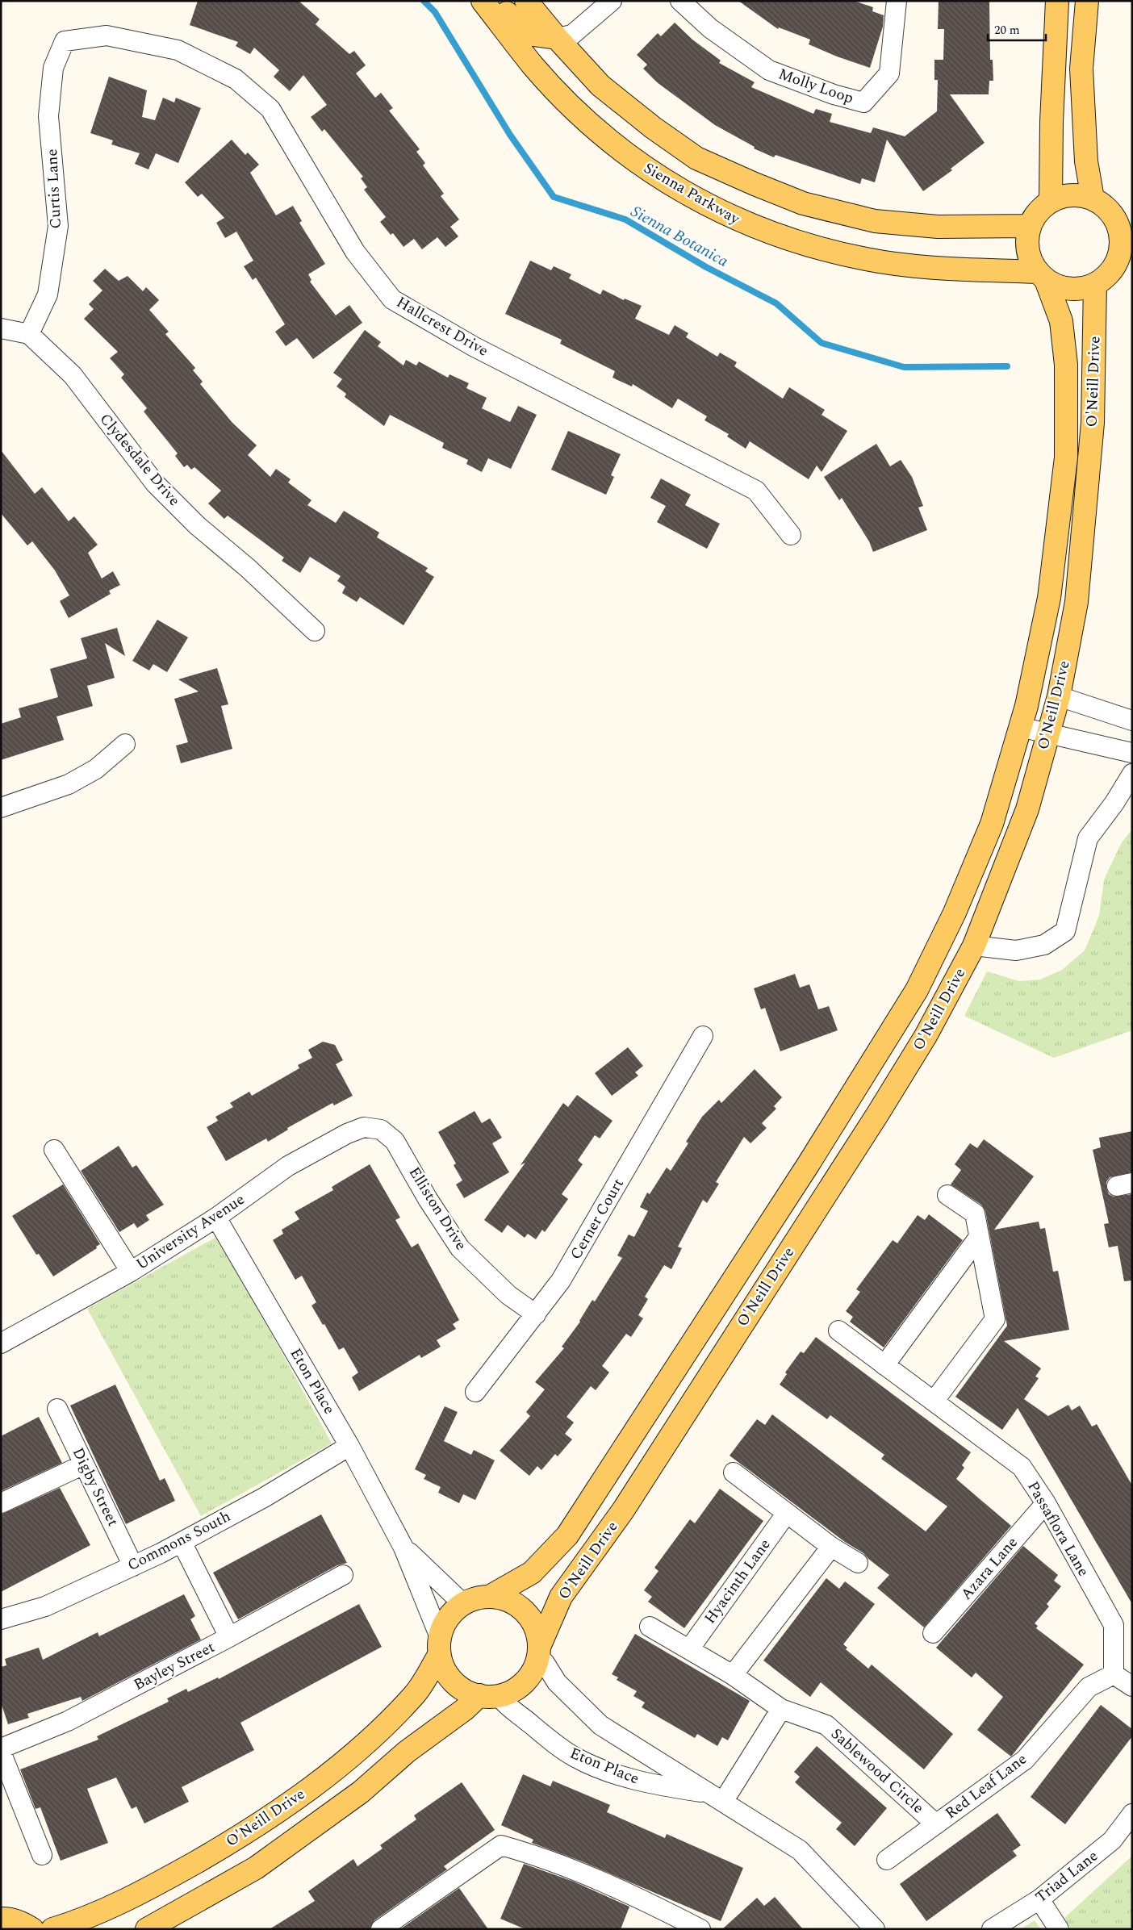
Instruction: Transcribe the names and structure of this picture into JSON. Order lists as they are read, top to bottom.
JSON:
{
  "streets": {
    "main road": ["Sienna Parkway", "O'Neill Drive"],
    "street": [
      "Molly Loop",
      "Curtis Lane",
      "Hallcrest Drive",
      "Clydesdale Drive",
      "Elliston Drive",
      "Cerner Court",
      "University Avenue",
      "Eton Place",
      "Digby Street",
      "Passaflora Lane",
      "Commons South",
      "Azara Lane",
      "Hyacinth Lane",
      "Bayley Street",
      "Sablewood Circle",
      "Red Leaf Lane",
      "Triad Lane"
    ]
  },
  "crossings": [
    ["Curtis Lane", "Hallcrest Drive"],
    ["Curtis Lane", "Clydesdale Drive"],
    ["Sienna Parkway", "O'Neill Drive"],
    ["O'Neill Drive", "Eton Place"],
    ["Elliston Drive", "Cerner Court"],
    ["Elliston Drive", "University Avenue"],
    ["University Avenue", "Eton Place"],
    ["Eton Place", "Commons South"],
    ["Digby Street", "Commons South"],
    ["Passaflora Lane", "Azara Lane"],
    ["Passaflora Lane", "Red Leaf Lane"],
    ["Hyacinth Lane", "Sablewood Circle"],
    ["Sablewood Circle", "Red Leaf Lane"]
  ],
  "water": ["Sienna Botanica"],
  "scale_bar": "20 m"
}
